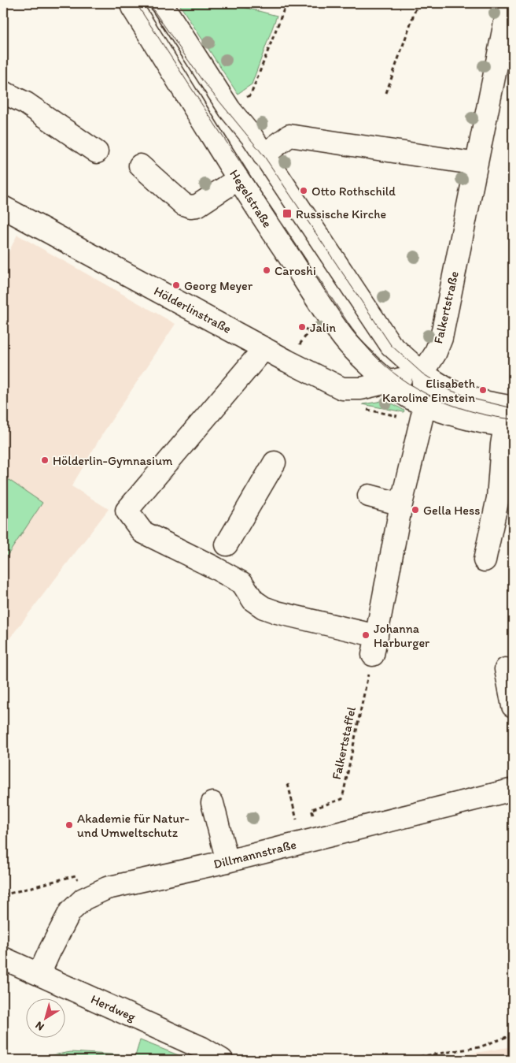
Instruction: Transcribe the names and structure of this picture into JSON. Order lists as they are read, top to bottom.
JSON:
{
  "streets": {
    "street": [
      "Hegelstraße",
      "Falkertstraße",
      "Hölderlinstraße",
      "Dillmannstraße",
      "Herdweg"
    ],
    "path": ["Falkertstaffel"]
  },
  "crossings": [
    ["Hegelstraße", "Hölderlinstraße"],
    ["Falkertstraße", "Hölderlinstraße"],
    ["Dillmannstraße", "Herdweg"]
  ],
  "places": {
    "other": [
      "Otto Rothschild",
      "Caroshi",
      "Georg Meyer",
      "Jalin",
      "Elisabeth Karoline Einstein",
      "Hölderlin-Gymnasium",
      "Gella Hess",
      "Johanna Harburger",
      "Akademie für Natur- und Umweltschutz"
    ],
    "transit": ["Russische Kirche"]
  },
  "north": "bottom left"
}
